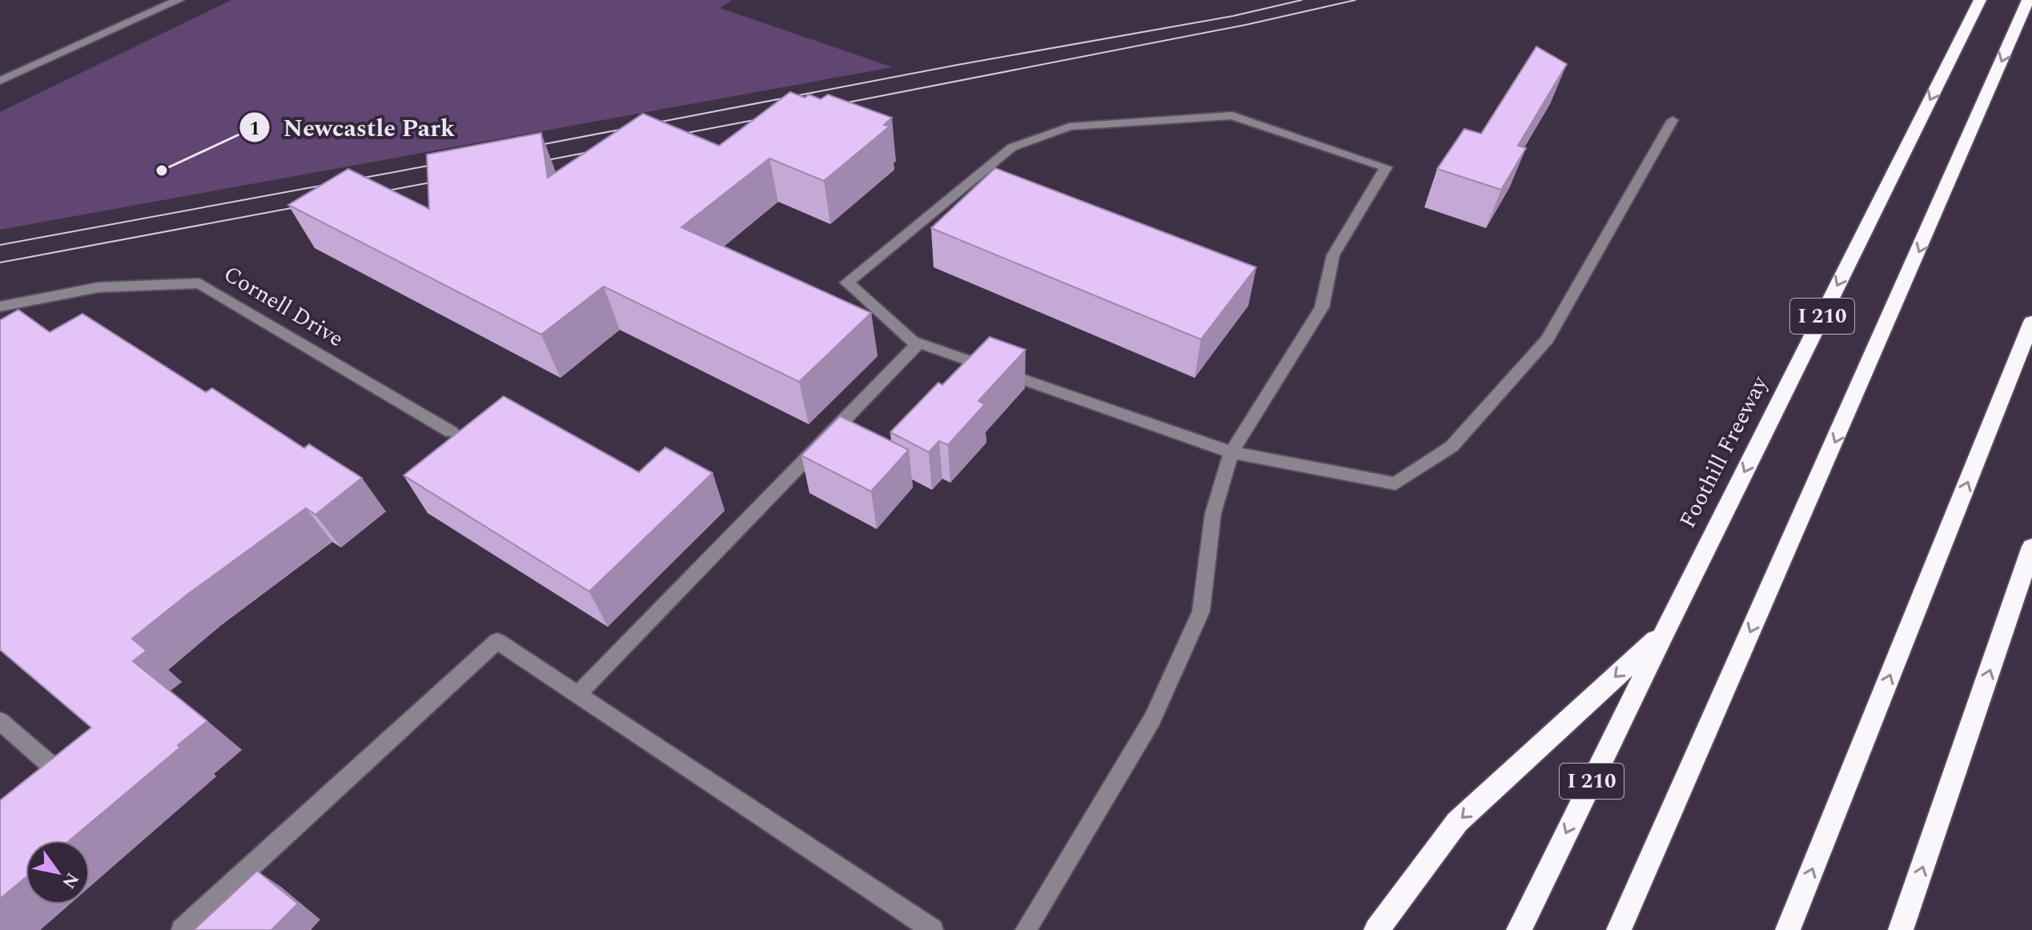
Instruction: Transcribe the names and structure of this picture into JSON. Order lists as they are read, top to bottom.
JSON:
{
  "streets": {
    "highway": ["I 210", "Foothill Freeway"],
    "street": ["Cornell Drive"]
  },
  "places": ["Newcastle Park"],
  "north": "bottom right"
}
